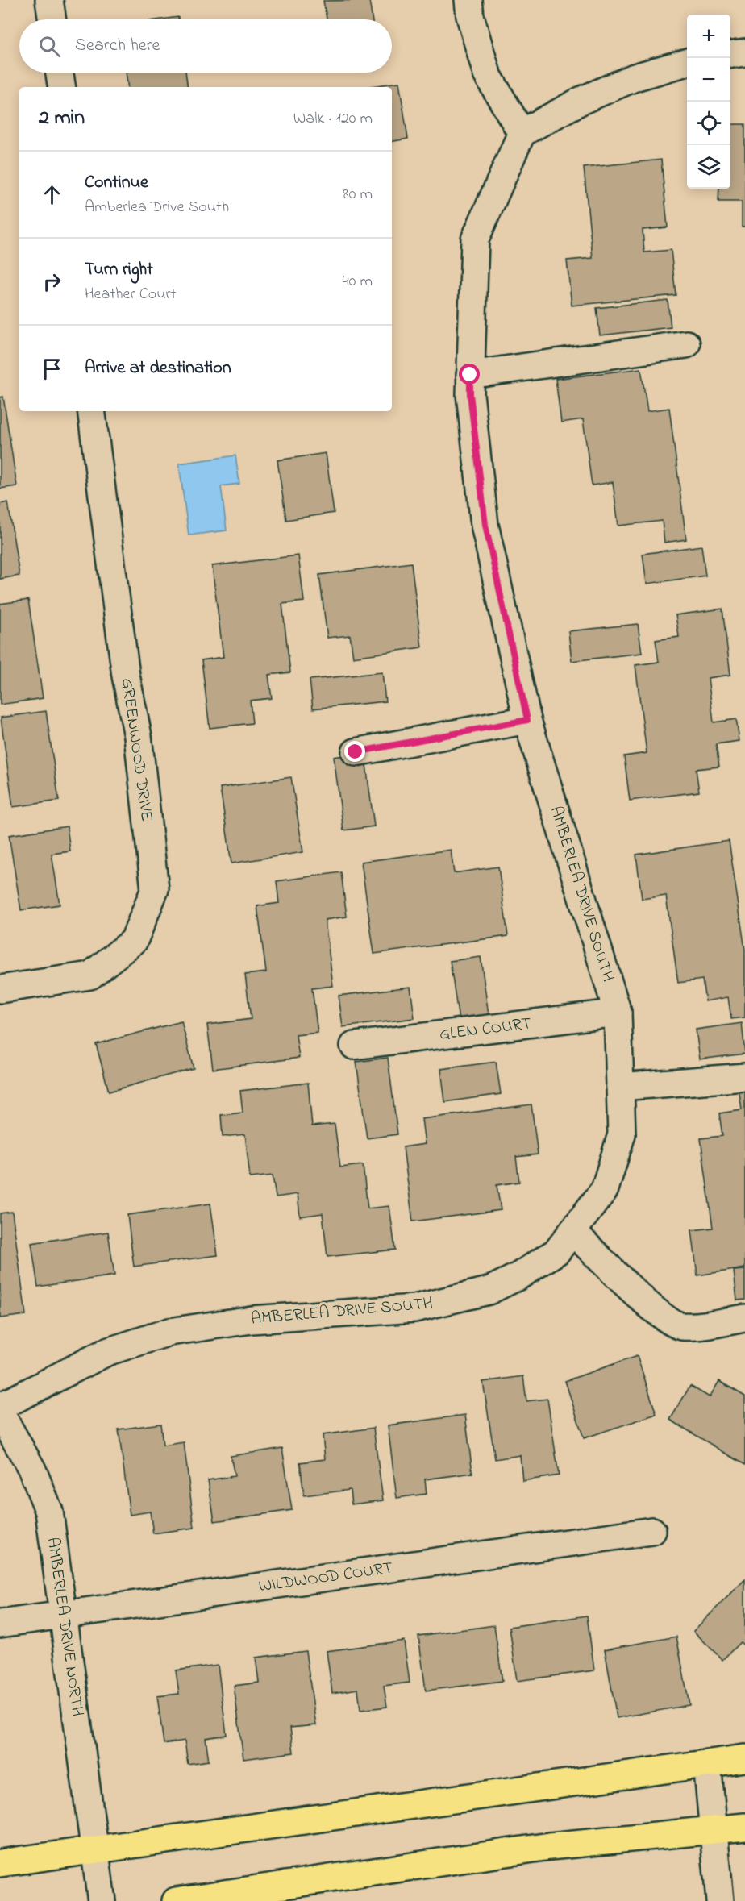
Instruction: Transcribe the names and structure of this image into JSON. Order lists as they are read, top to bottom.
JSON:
{
  "streets": {
    "street": [
      "GREENWOOD DRIVE",
      "AMBERLEA DRIVE SOUTH",
      "GLEN COURT",
      "WILDWOOD COURT",
      "AMBERLEA DRIVE NORTH"
    ]
  },
  "crossings": [
    ["AMBERLEA DRIVE SOUTH", "GLEN COURT"],
    ["WILDWOOD COURT", "AMBERLEA DRIVE NORTH"]
  ],
  "page": {
    "map_buttons": ["+", "−"],
    "search": "Search here",
    "heading": ["2 min", "Walk · 120 m"],
    "list": [
      ["Continue", "Amberlea Drive South", "80 m"],
      ["Turn right", "Heather Court", "40 m"],
      "Arrive at destination"
    ]
  }
}
